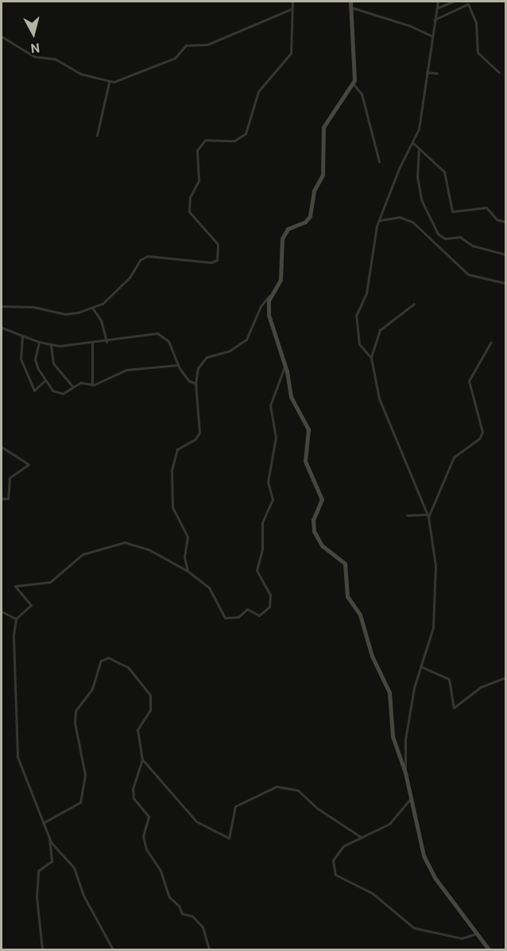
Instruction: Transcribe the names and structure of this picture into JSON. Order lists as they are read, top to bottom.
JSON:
{
  "north": "bottom"
}
